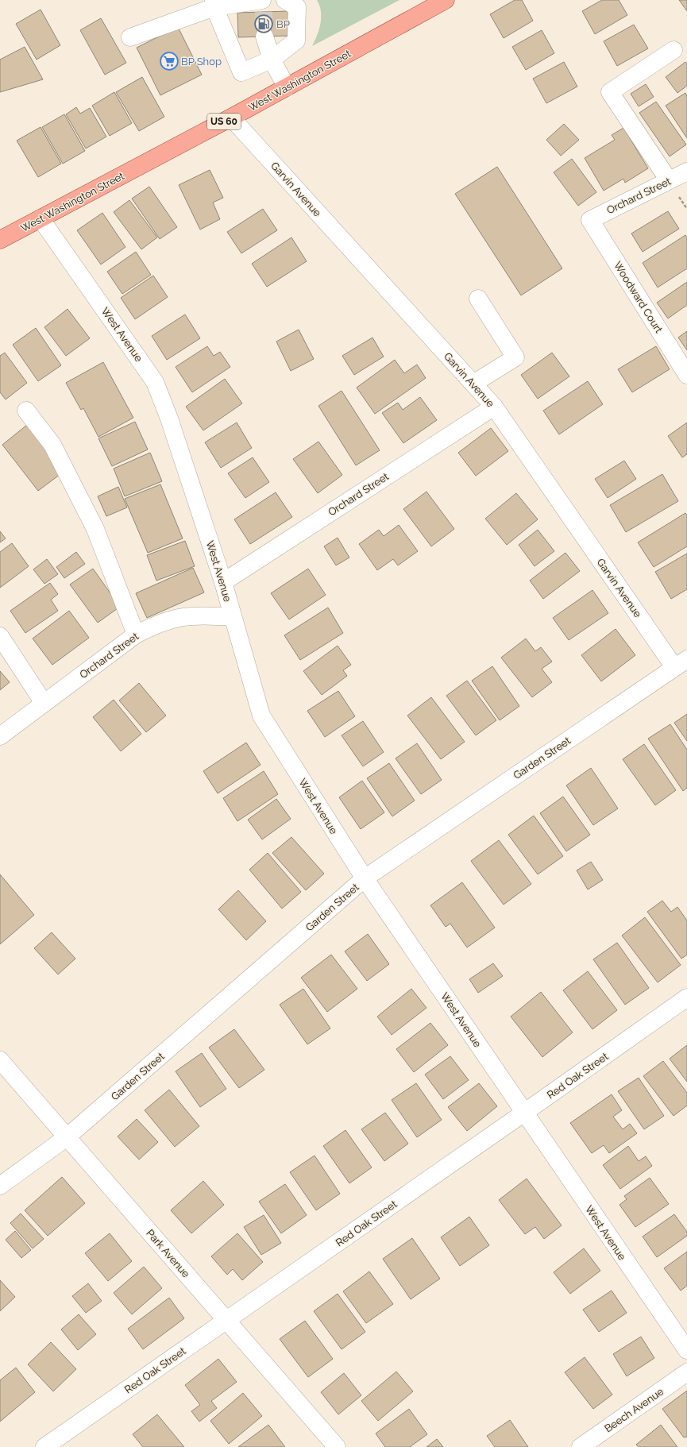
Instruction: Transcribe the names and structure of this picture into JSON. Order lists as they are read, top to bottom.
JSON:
{
  "streets": {
    "main road": ["West Washington Street", "US 60"],
    "street": [
      "Garvin Avenue",
      "Orchard Street",
      "Woodward Court",
      "West Avenue",
      "Garden Street",
      "Red Oak Street",
      "Park Avenue",
      "Beech Avenue"
    ]
  },
  "crossings": [
    ["West Washington Street", "Garvin Avenue"],
    ["West Washington Street", "West Avenue"],
    ["Garvin Avenue", "Orchard Street"],
    ["Garvin Avenue", "Garden Street"],
    ["Orchard Street", "Woodward Court"],
    ["Orchard Street", "West Avenue"],
    ["West Avenue", "Garden Street"],
    ["West Avenue", "Red Oak Street"],
    ["Garden Street", "Park Avenue"],
    ["Red Oak Street", "Park Avenue"]
  ],
  "places": {
    "fuel station": ["BP"],
    "supermarket": ["BP Shop"]
  }
}
